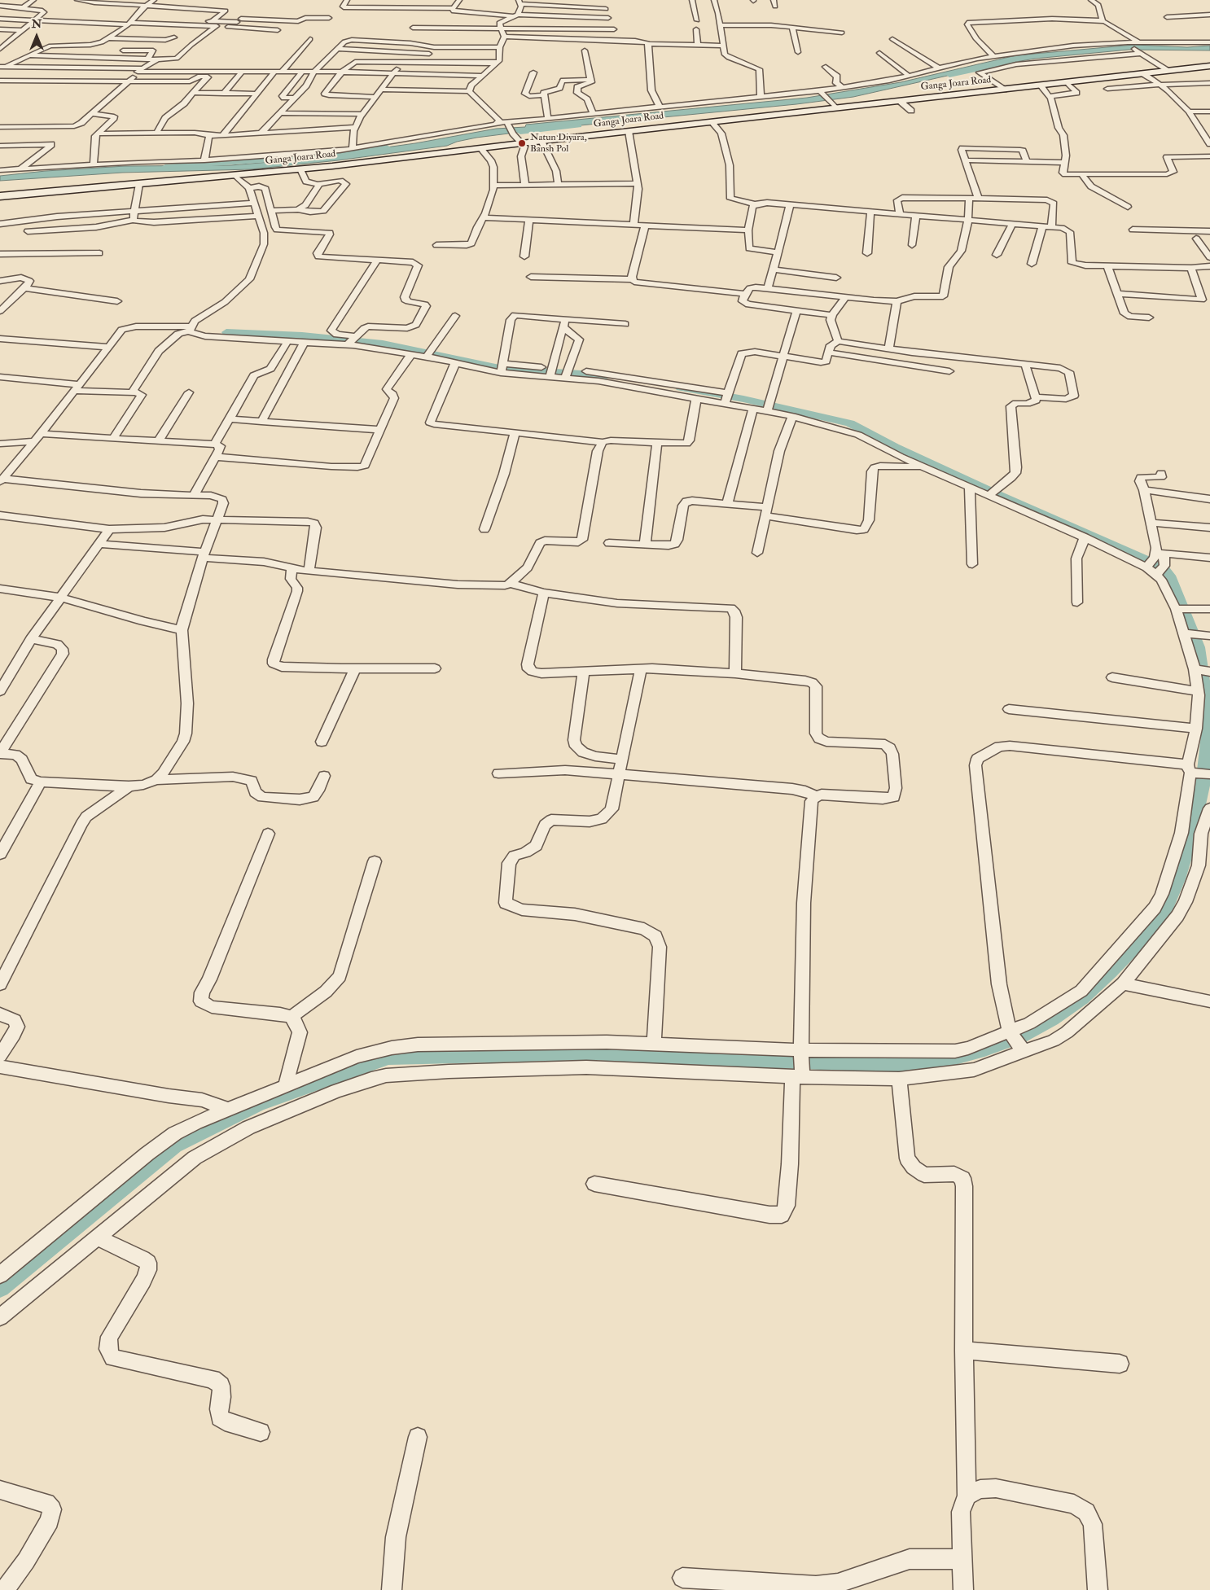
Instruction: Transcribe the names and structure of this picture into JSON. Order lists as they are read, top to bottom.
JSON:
{
  "streets": {
    "main road": ["Ganga Joara Road"]
  },
  "places": ["Natun Diyara, Bansh Pol"],
  "north": "top"
}
